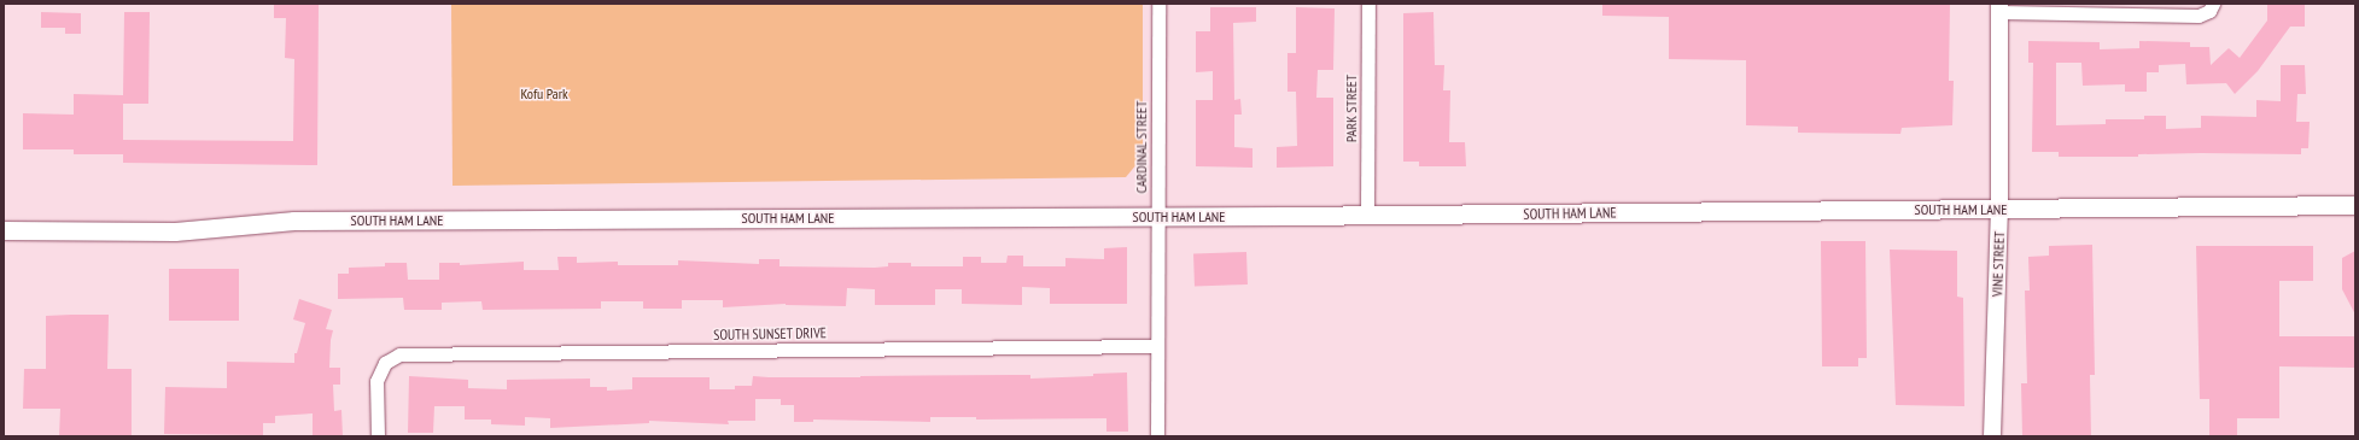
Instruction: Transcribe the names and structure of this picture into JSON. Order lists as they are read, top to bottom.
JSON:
{
  "streets": {
    "main road": ["SOUTH HAM LANE"],
    "street": [
      "PARK STREET",
      "CARDINAL STREET",
      "VINE STREET",
      "SOUTH SUNSET DRIVE"
    ]
  },
  "crossings": [
    ["PARK STREET", "SOUTH HAM LANE"],
    ["CARDINAL STREET", "SOUTH HAM LANE"],
    ["CARDINAL STREET", "SOUTH SUNSET DRIVE"],
    ["SOUTH HAM LANE", "VINE STREET"]
  ],
  "parks": ["Kofu Park"]
}
